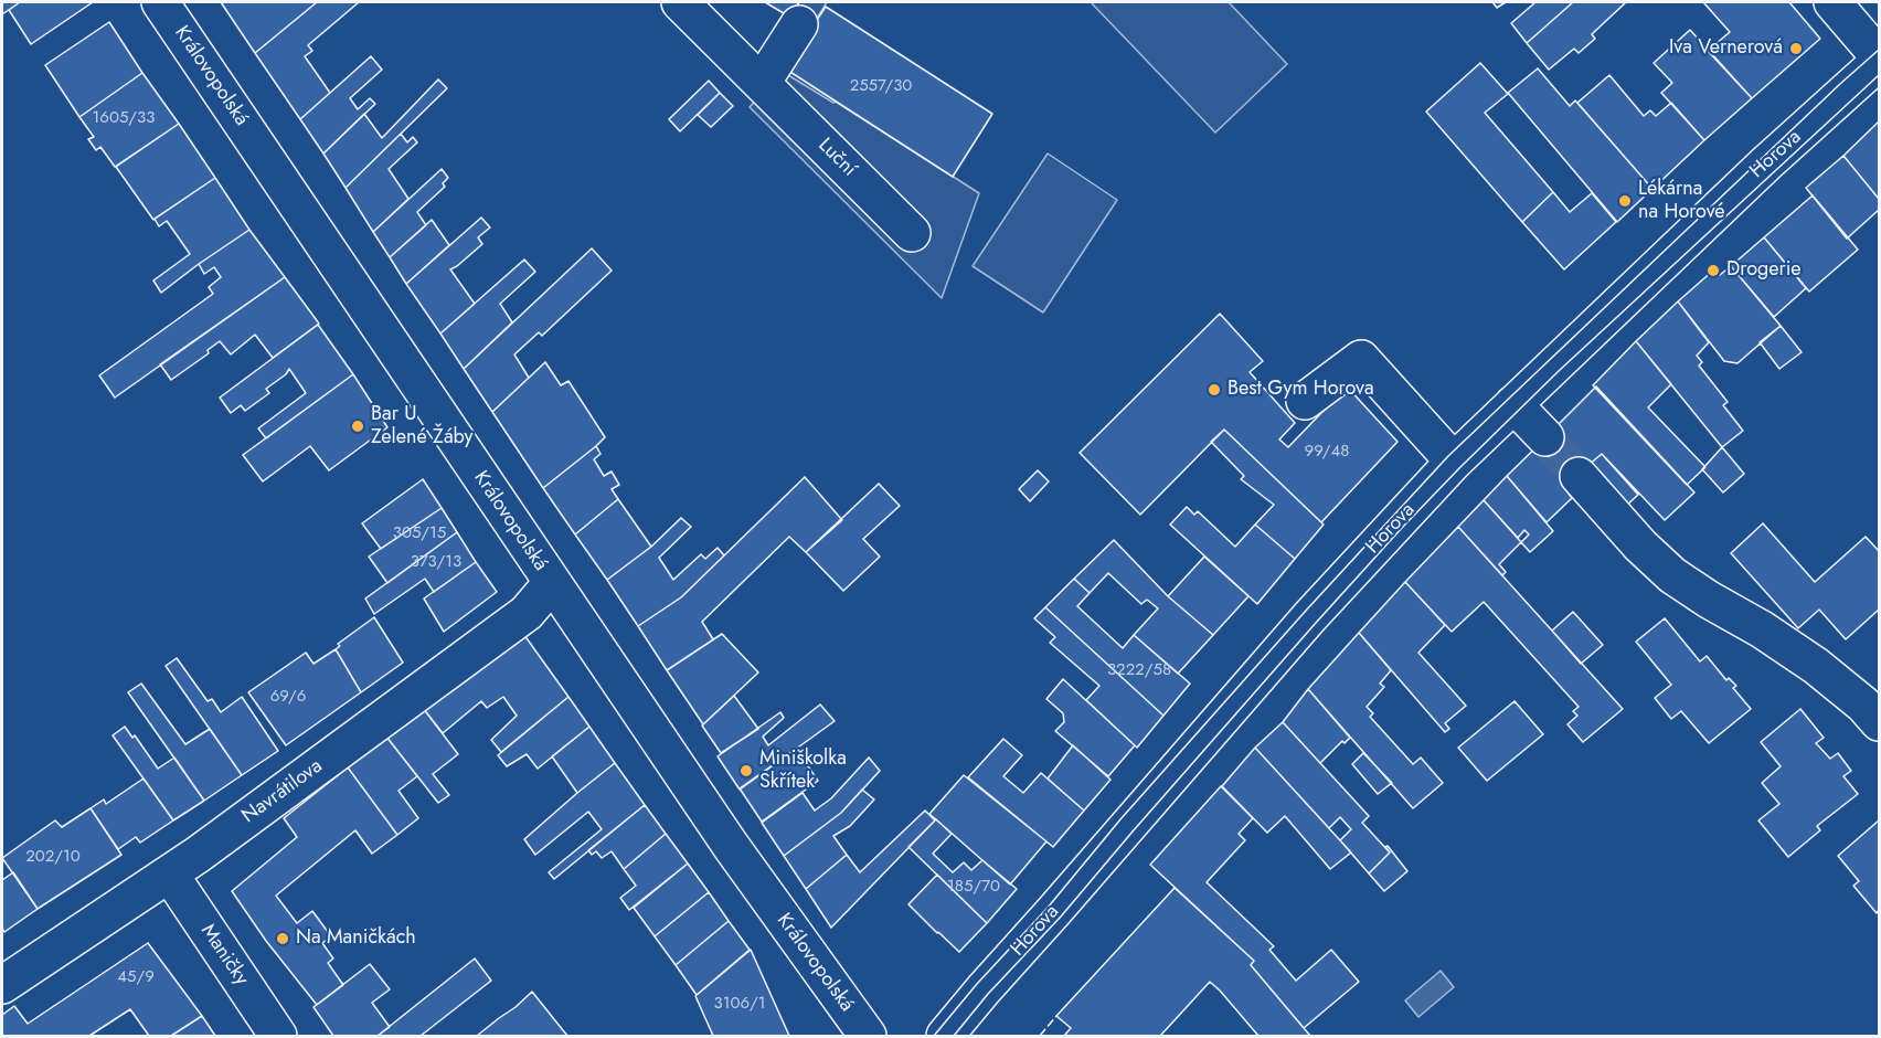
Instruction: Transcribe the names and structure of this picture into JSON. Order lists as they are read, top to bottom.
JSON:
{
  "streets": {
    "street": [
      "Královopolská",
      "Horova",
      "Luční",
      "Navrátilova",
      "Maničky"
    ]
  },
  "crossings": [
    ["Královopolská", "Navrátilova"],
    ["Navrátilova", "Maničky"]
  ],
  "places": [
    "Iva Vernerová",
    "Lékárna na Horové",
    "Drogerie",
    "Best Gym Horova",
    "Bar U Zelené Žáby",
    "Miniškolka Skřítek",
    "Na Maničkách"
  ],
  "house_numbers": [
    "2557/30",
    "1605/33",
    "99/48",
    "305/15",
    "373/13",
    "3222/58",
    "69/6",
    "202/10",
    "185/70",
    "45/9",
    "3106/1"
  ]
}
